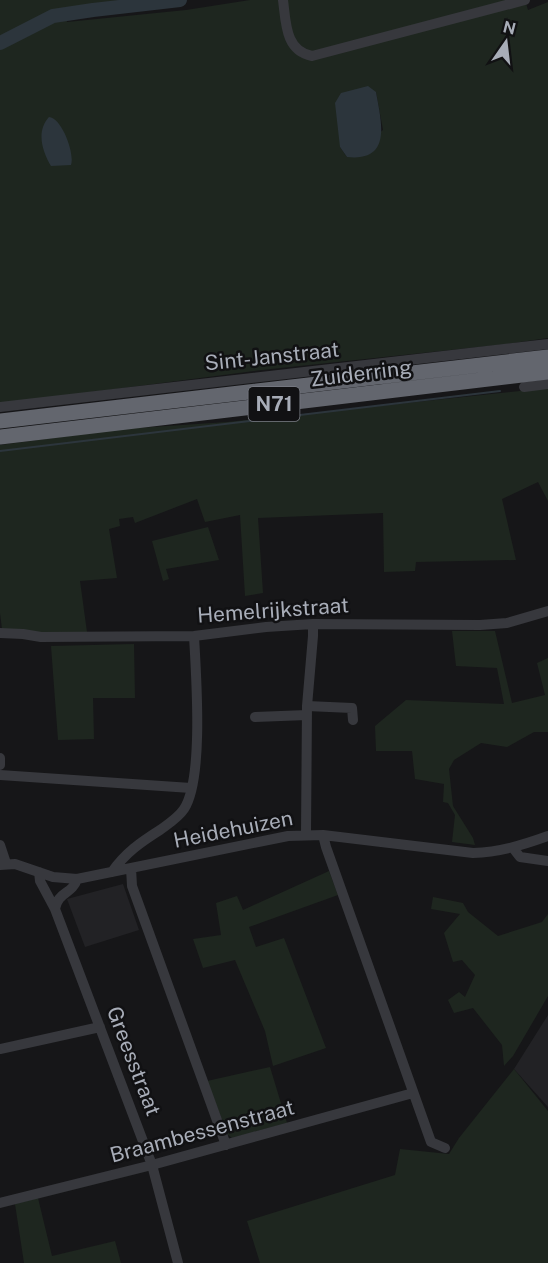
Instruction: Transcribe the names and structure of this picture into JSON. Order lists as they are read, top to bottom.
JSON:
{
  "streets": {
    "highway": ["Zuiderring", "N71"],
    "street": [
      "Sint-Janstraat",
      "Hemelrijkstraat",
      "Heidehuizen",
      "Greesstraat",
      "Braambessenstraat"
    ]
  },
  "crossings": [
    ["Heidehuizen", "Greesstraat"],
    ["Greesstraat", "Braambessenstraat"]
  ],
  "north": "top"
}
